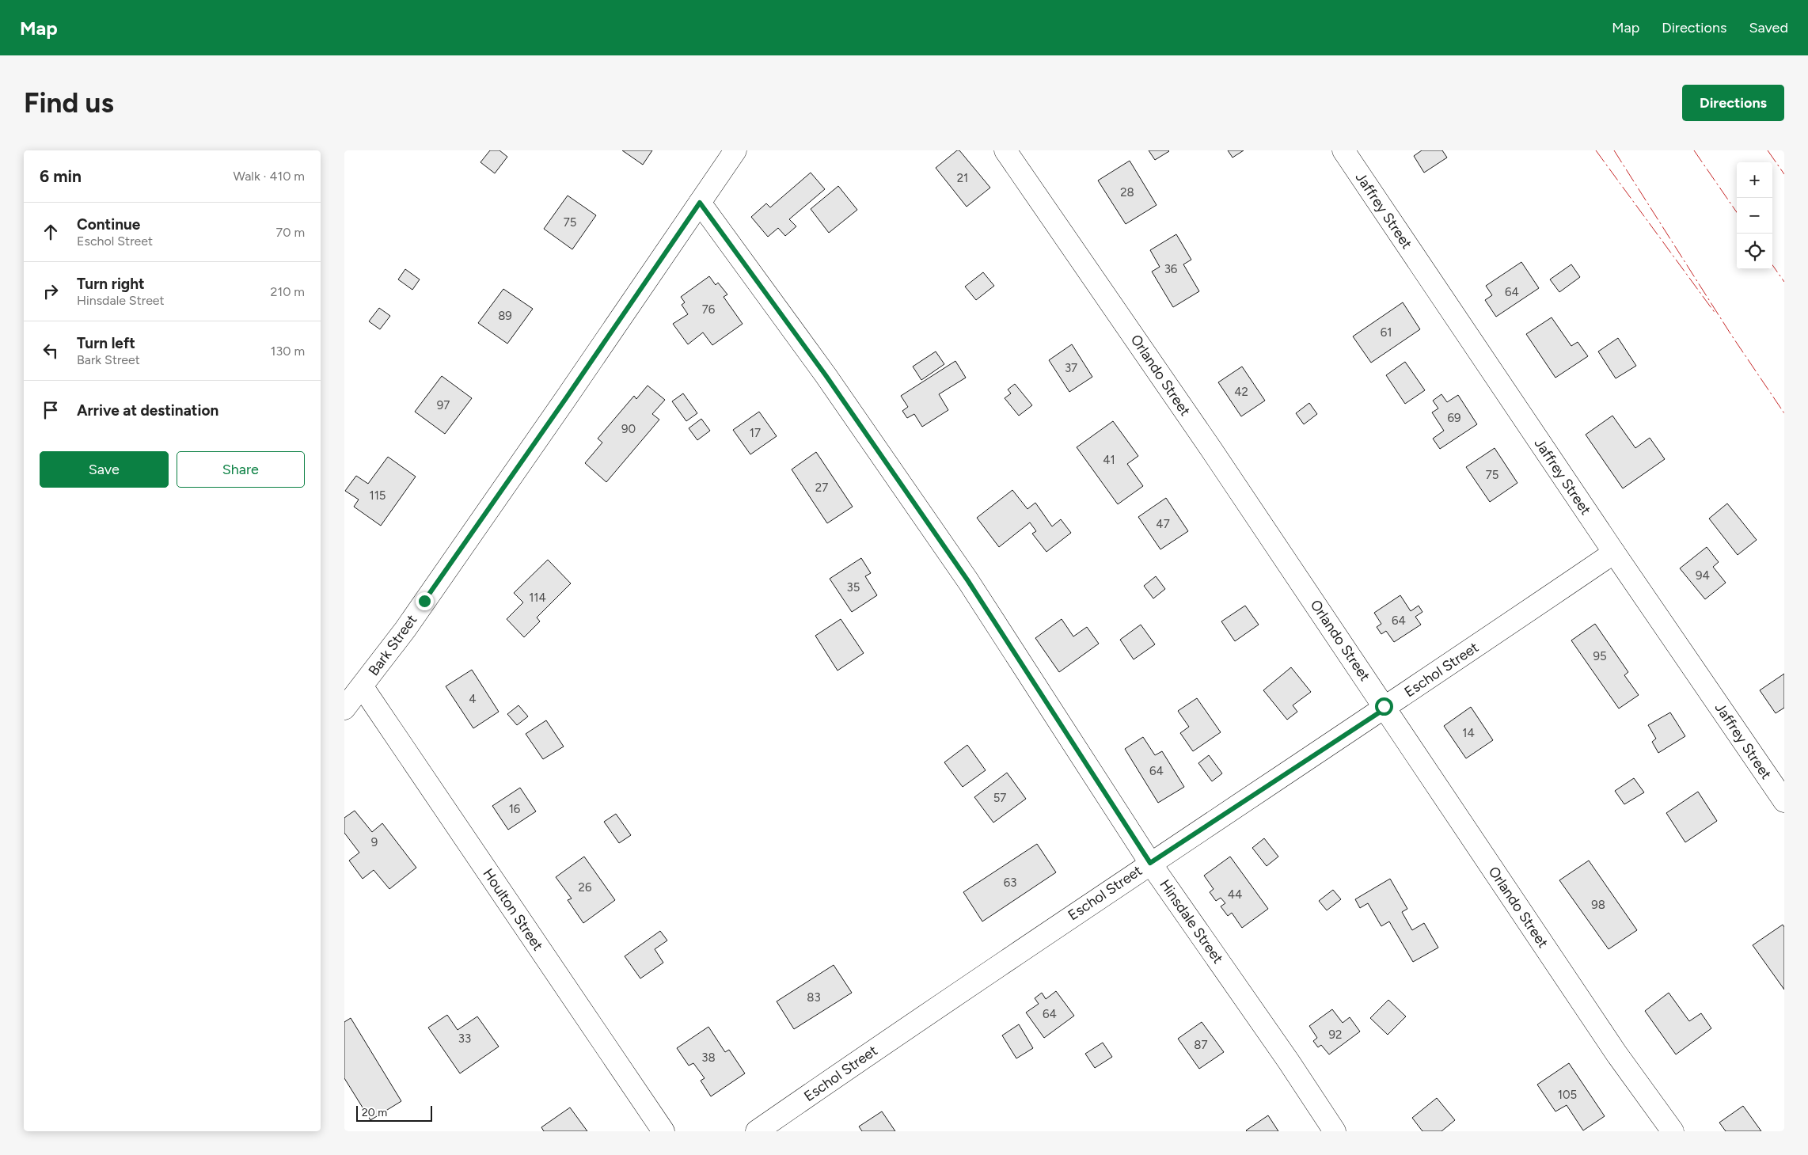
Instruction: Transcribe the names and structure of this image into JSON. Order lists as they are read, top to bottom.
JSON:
{
  "streets": {
    "street": [
      "Jaffrey Street",
      "Orlando Street",
      "Bark Street",
      "Eschol Street",
      "Houlton Street",
      "Hinsdale Street"
    ]
  },
  "crossings": [
    ["Jaffrey Street", "Eschol Street"],
    ["Orlando Street", "Eschol Street"],
    ["Bark Street", "Houlton Street"],
    ["Bark Street", "Hinsdale Street"],
    ["Eschol Street", "Hinsdale Street"]
  ],
  "house_numbers": [
    "21",
    "28",
    "75",
    "36",
    "64",
    "76",
    "89",
    "61",
    "37",
    "42",
    "97",
    "69",
    "90",
    "17",
    "41",
    "75",
    "27",
    "115",
    "47",
    "94",
    "35",
    "114",
    "64",
    "95",
    "4",
    "14",
    "64",
    "57",
    "16",
    "9",
    "63",
    "26",
    "44",
    "98",
    "83",
    "64",
    "92",
    "33",
    "87",
    "38",
    "105"
  ],
  "scale_bar": "20 m",
  "page": {
    "header": "Map",
    "nav": ["Map", "Directions", "Saved"],
    "buttons": [
      "Directions",
      ["Save", "Share"]
    ],
    "title": "Find us",
    "heading": ["6 min", "Walk · 410 m"],
    "map_buttons": ["+", "−"],
    "list": [
      ["Continue", "Eschol Street", "70 m"],
      ["Turn right", "Hinsdale Street", "210 m"],
      ["Turn left", "Bark Street", "130 m"],
      "Arrive at destination"
    ],
    "scale": "20 m"
  }
}
